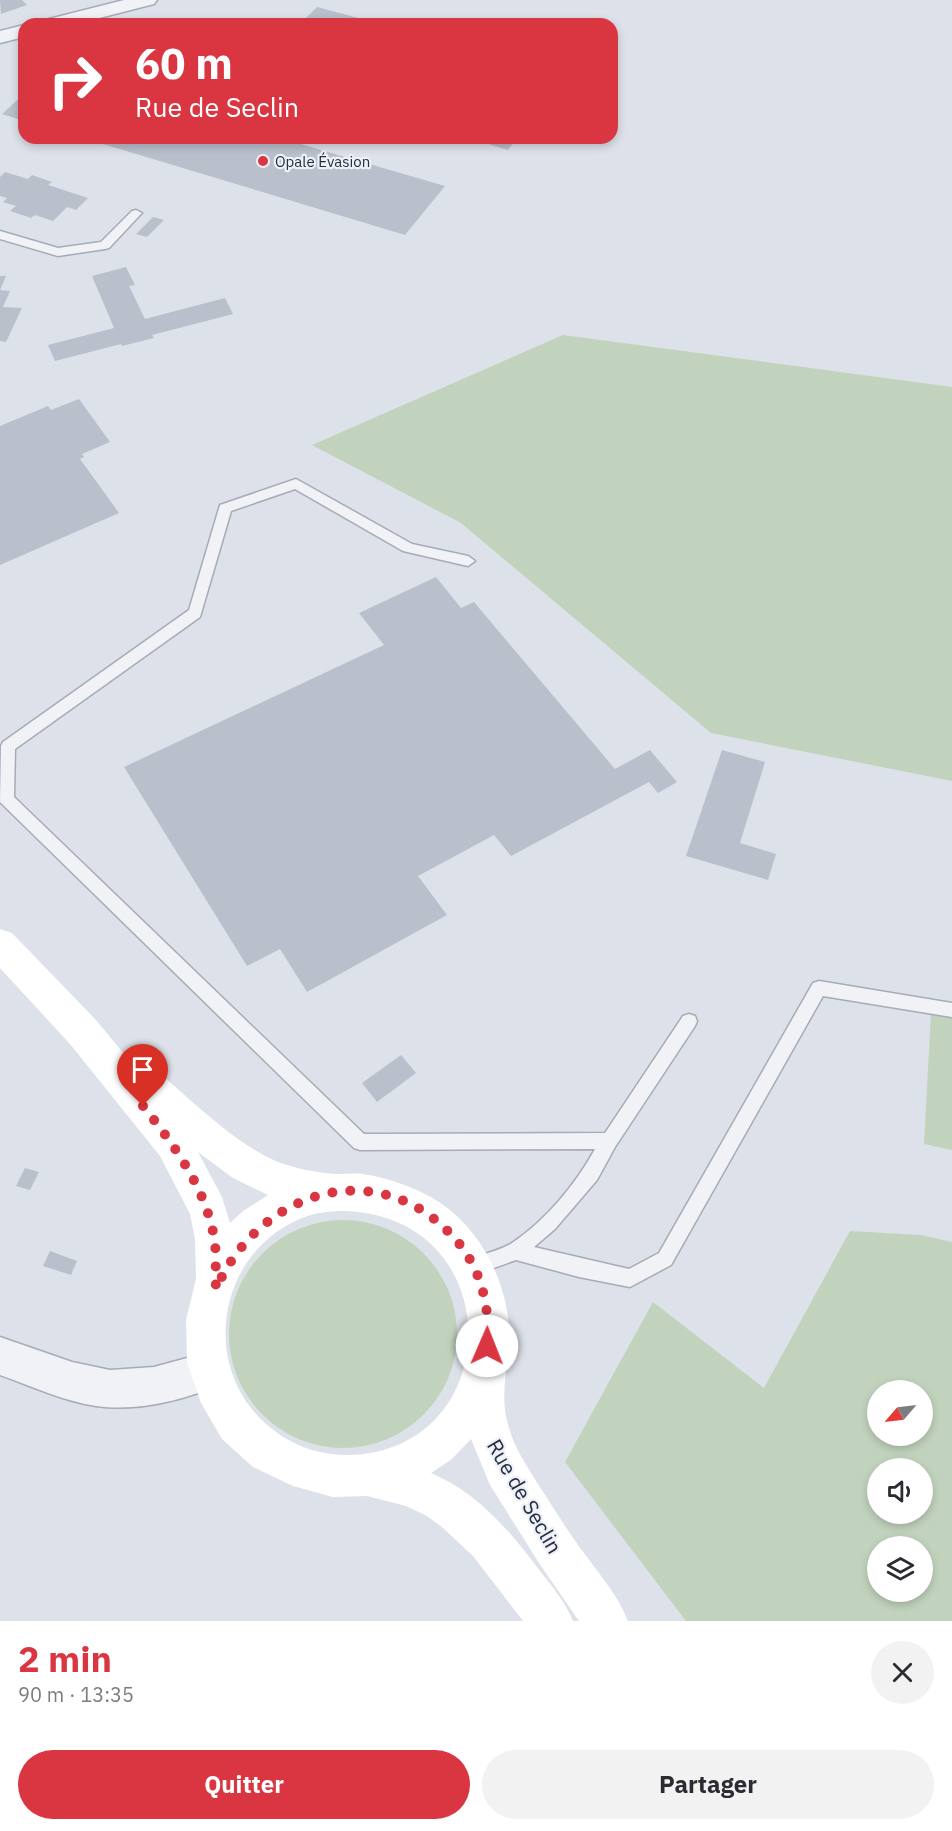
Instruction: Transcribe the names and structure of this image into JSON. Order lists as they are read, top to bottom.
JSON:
{
  "streets": {
    "main road": ["Rue de Seclin"]
  },
  "places": ["Opale Évasion"],
  "north": "bottom left",
  "page": {
    "turn": ["60 m", "Rue de Seclin"],
    "heading": ["2 min", "90 m · 13:35"],
    "buttons": ["Quitter", "Partager"]
  }
}
